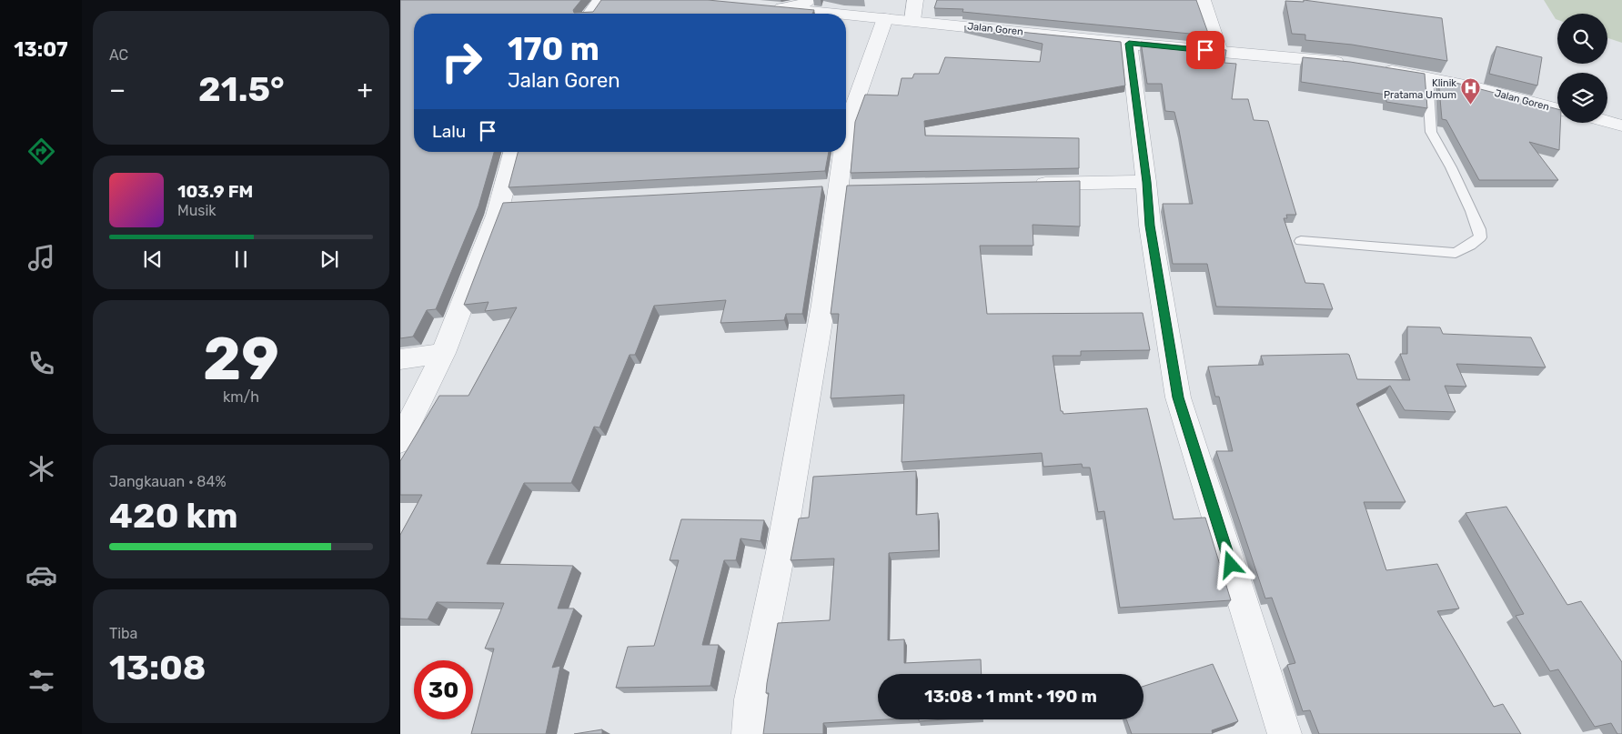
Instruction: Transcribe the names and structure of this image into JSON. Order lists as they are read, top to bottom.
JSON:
{
  "streets": {
    "street": ["Jalan Goren"]
  },
  "places": {
    "hospital": ["Klinik Pratama Umum"]
  },
  "page": {
    "tabs": "13:07",
    "tile": [
      "AC",
      ["29", "km/h"],
      ["Jangkauan · 84%", "420 km"],
      ["Tiba", "13:08"]
    ],
    "turn": ["170 m", "Jalan Goren"],
    "heat": ["−", "21.5°", "+"],
    "then": "Lalu",
    "song": ["103.9 FM", "Musik"],
    "limit": "30",
    "trip": "13:08 · 1 mnt · 190 m"
  }
}
